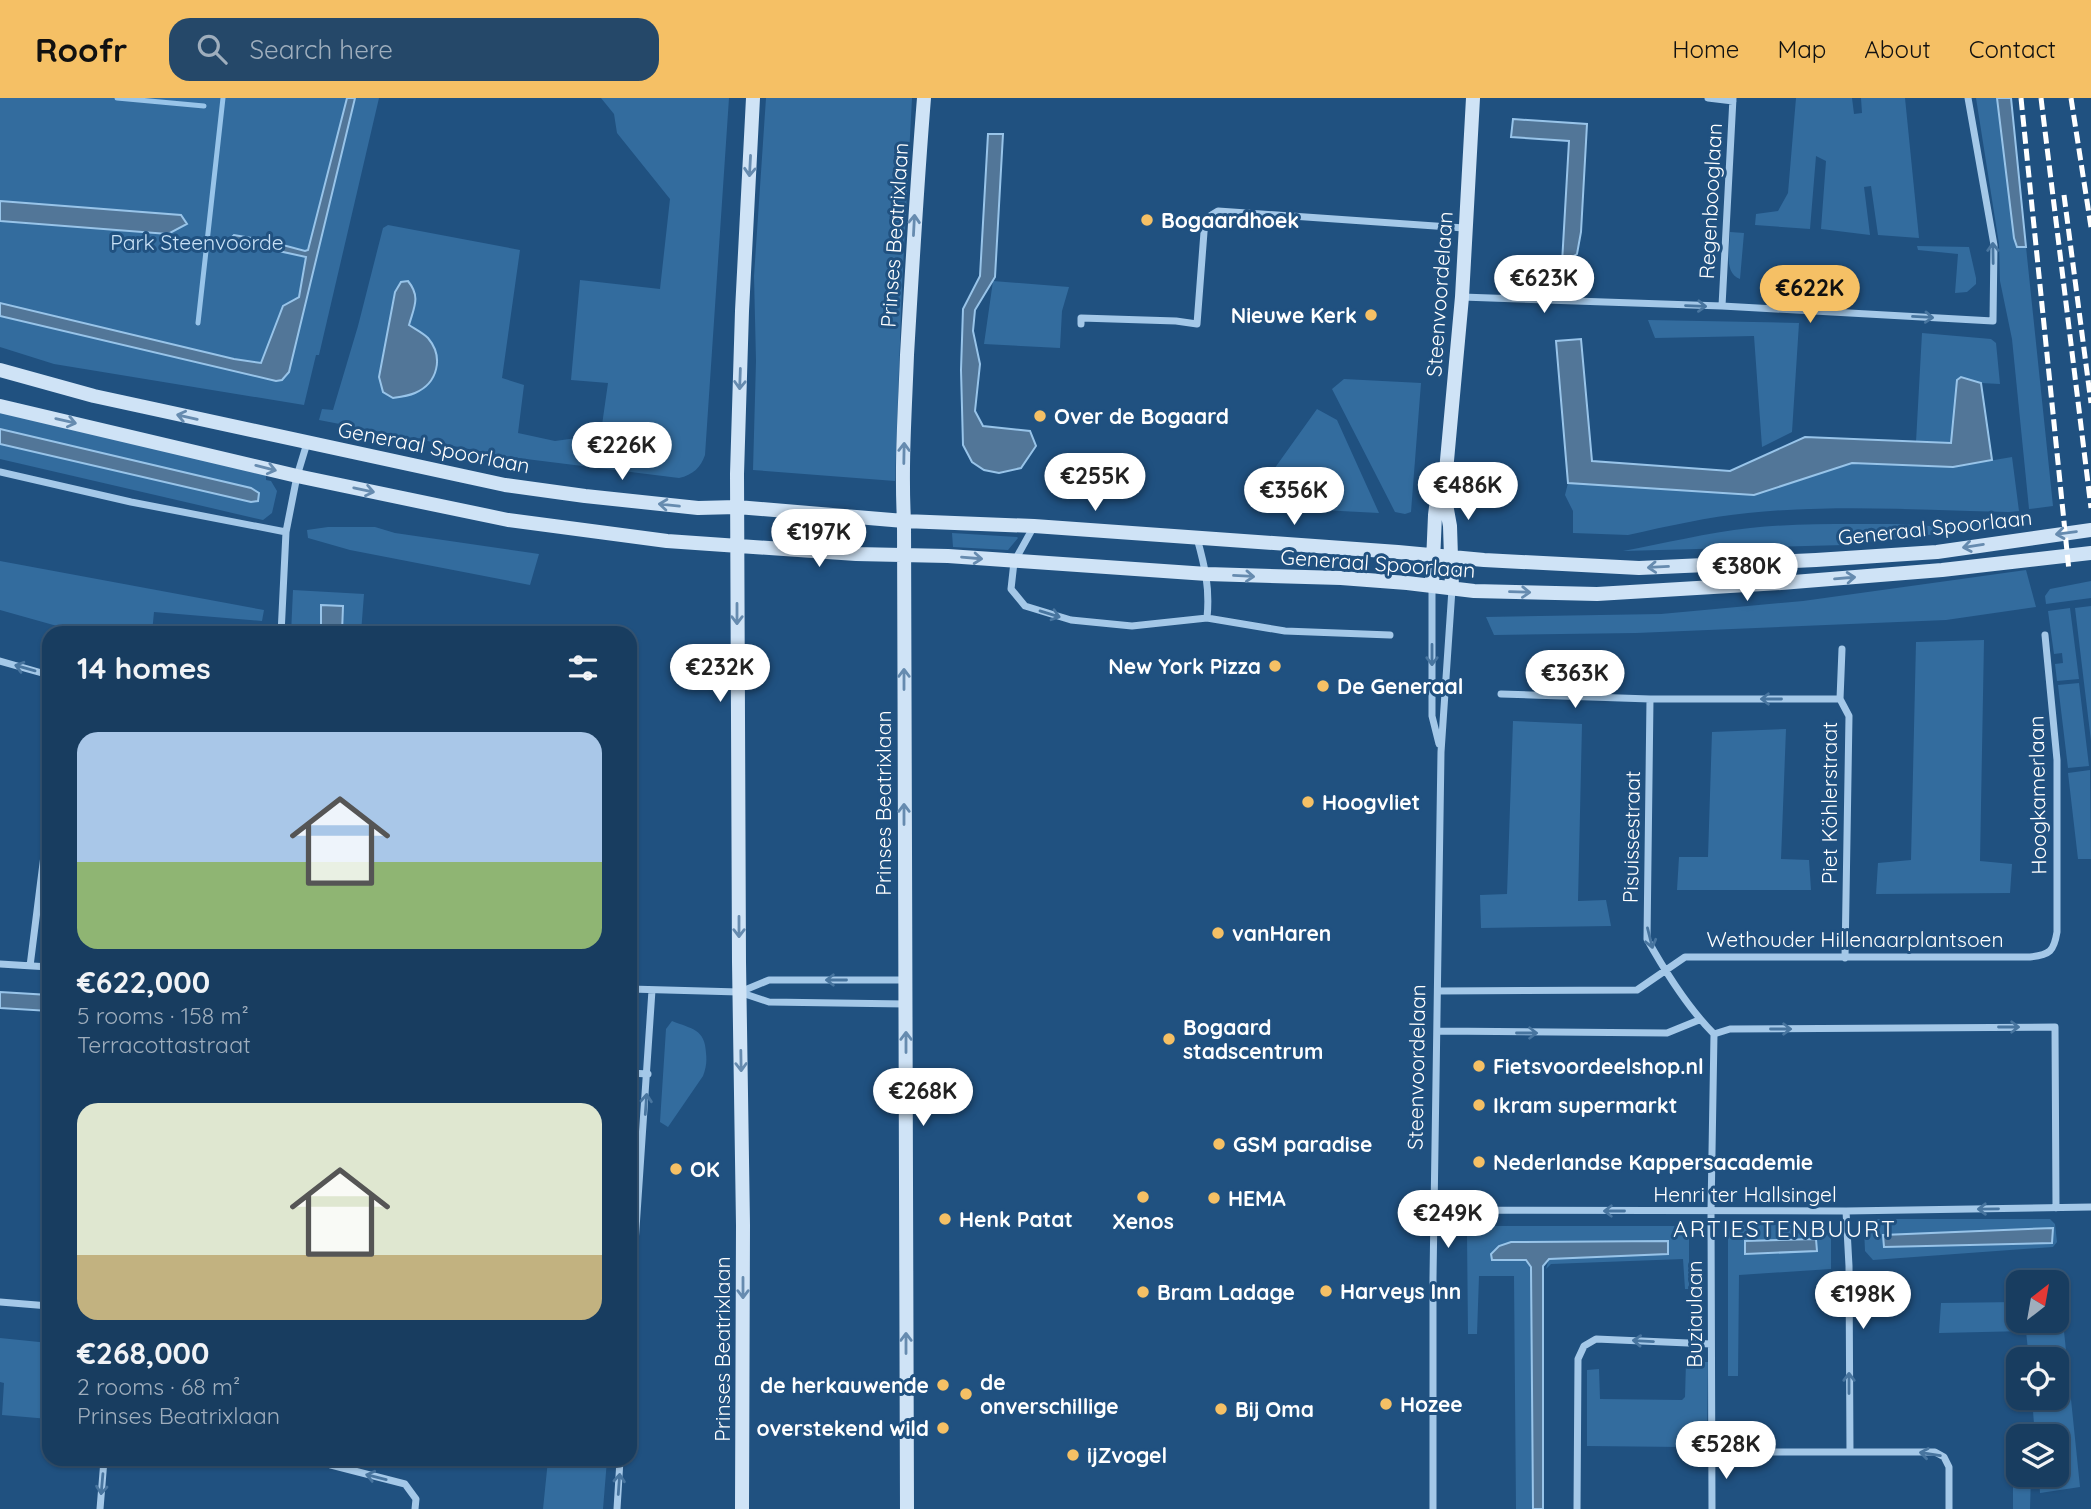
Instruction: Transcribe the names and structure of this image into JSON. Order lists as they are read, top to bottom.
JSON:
{
  "streets": {
    "main road": ["Prinses Beatrixlaan", "Steenvoordelaan", "Generaal Spoorlaan"],
    "street": [
      "Regenbooglaan",
      "Hoogkamerlaan",
      "Piet Köhlerstraat",
      "Pisuissestraat",
      "Wethouder Hillenaarplantsoen",
      "Henri ter Hallsingel",
      "Buziaulaan"
    ]
  },
  "crossings": [
    ["Prinses Beatrixlaan", "Generaal Spoorlaan"],
    ["Steenvoordelaan", "Generaal Spoorlaan"],
    ["Steenvoordelaan", "Wethouder Hillenaarplantsoen"],
    ["Steenvoordelaan", "Henri ter Hallsingel"],
    ["Hoogkamerlaan", "Wethouder Hillenaarplantsoen"],
    ["Piet Köhlerstraat", "Wethouder Hillenaarplantsoen"],
    ["Pisuissestraat", "Wethouder Hillenaarplantsoen"],
    ["Henri ter Hallsingel", "Buziaulaan"]
  ],
  "one_way": ["Pisuissestraat", "Henri ter Hallsingel"],
  "districts": ["ARTIESTENBUURT"],
  "parks": ["Park Steenvoorde"],
  "places": [
    "Bogaardhoek",
    "Nieuwe Kerk",
    "Over de Bogaard",
    "New York Pizza",
    "De Generaal",
    "Hoogvliet",
    "vanHaren",
    "Bogaard stadscentrum",
    "Fietsvoordeelshop.nl",
    "Ikram supermarkt",
    "GSM paradise",
    "Nederlandse Kappersacademie",
    "OK",
    "Xenos",
    "HEMA",
    "Henk Patat",
    "Harveys Inn",
    "Bram Ladage",
    "de herkauwende",
    "de onverschillige",
    "Hozee",
    "Bij Oma",
    "overstekend wild",
    "ijZvogel"
  ],
  "north": "top right",
  "page": {
    "header": "Roofr",
    "search": "Search here",
    "nav": [
      "Home",
      "Map",
      "About",
      "Contact"
    ],
    "price": [
      "€623K",
      "€622K",
      "€226K",
      "€255K",
      "€486K",
      "€356K",
      "€197K",
      "€380K",
      "€232K",
      "€363K",
      "€268K",
      "€249K",
      "€198K",
      "€528K"
    ],
    "heading": "14 homes",
    "list": [
      {
        "name": "€622,000",
        "note": "5 rooms · 158 m² · Terracottastraat"
      },
      {
        "name": "€268,000",
        "note": "2 rooms · 68 m² · Prinses Beatrixlaan"
      }
    ]
  }
}
